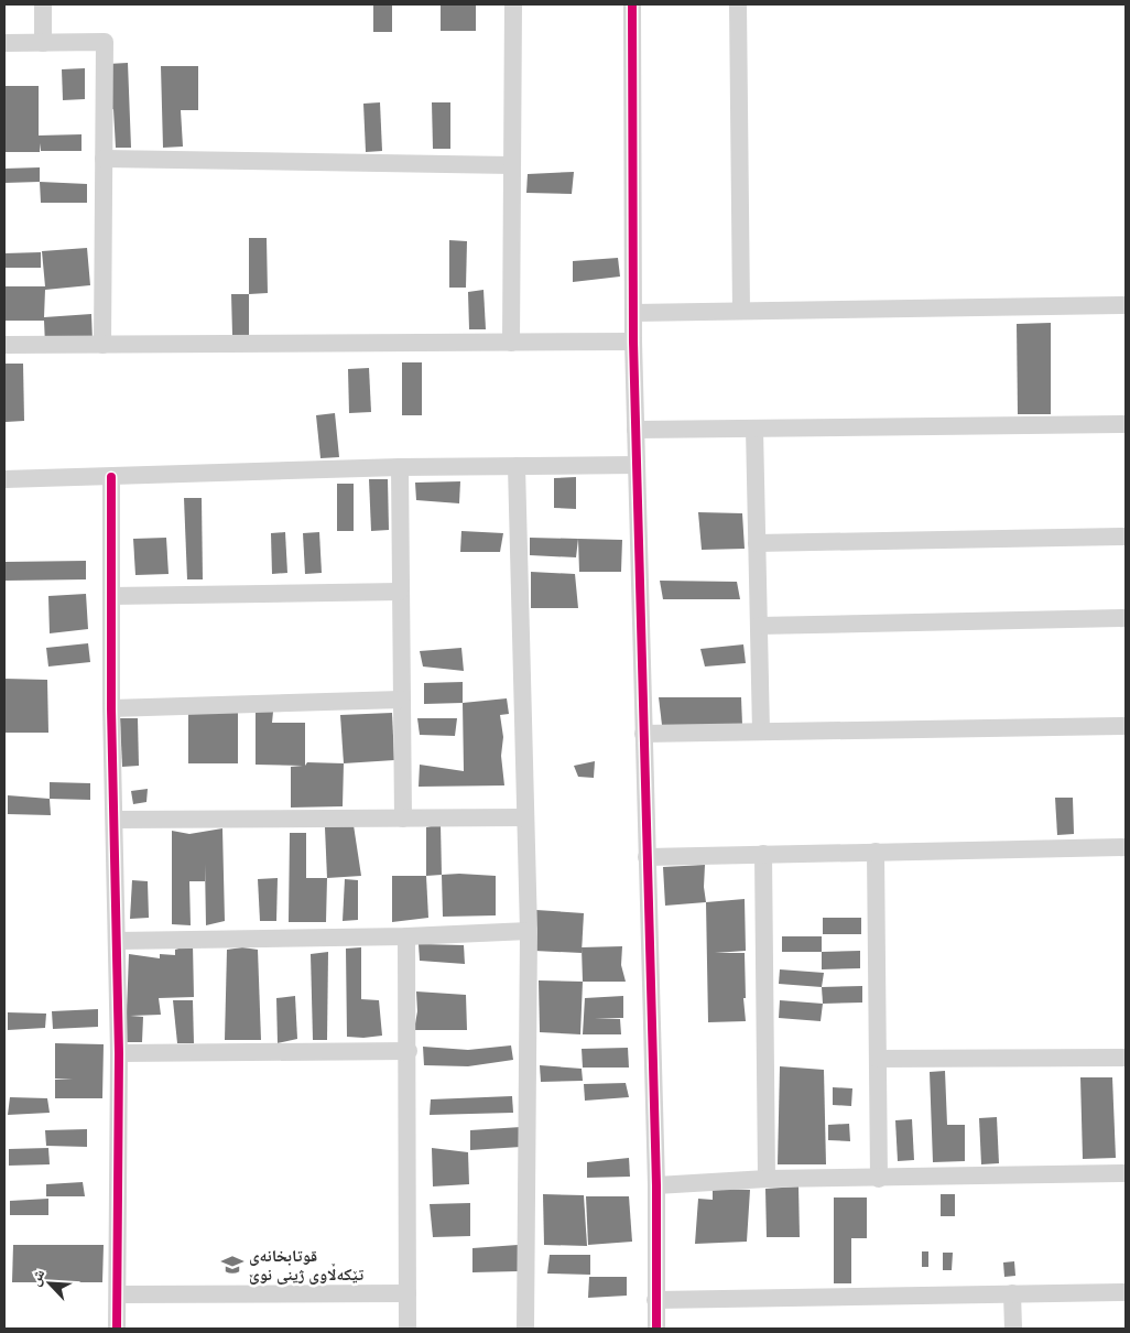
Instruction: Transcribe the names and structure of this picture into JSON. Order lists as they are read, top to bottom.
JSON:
{
  "places": {
    "school or university": ["قوتابخانەی تێکەڵاوی ژینی نوێ"]
  },
  "north": "top left"
}
